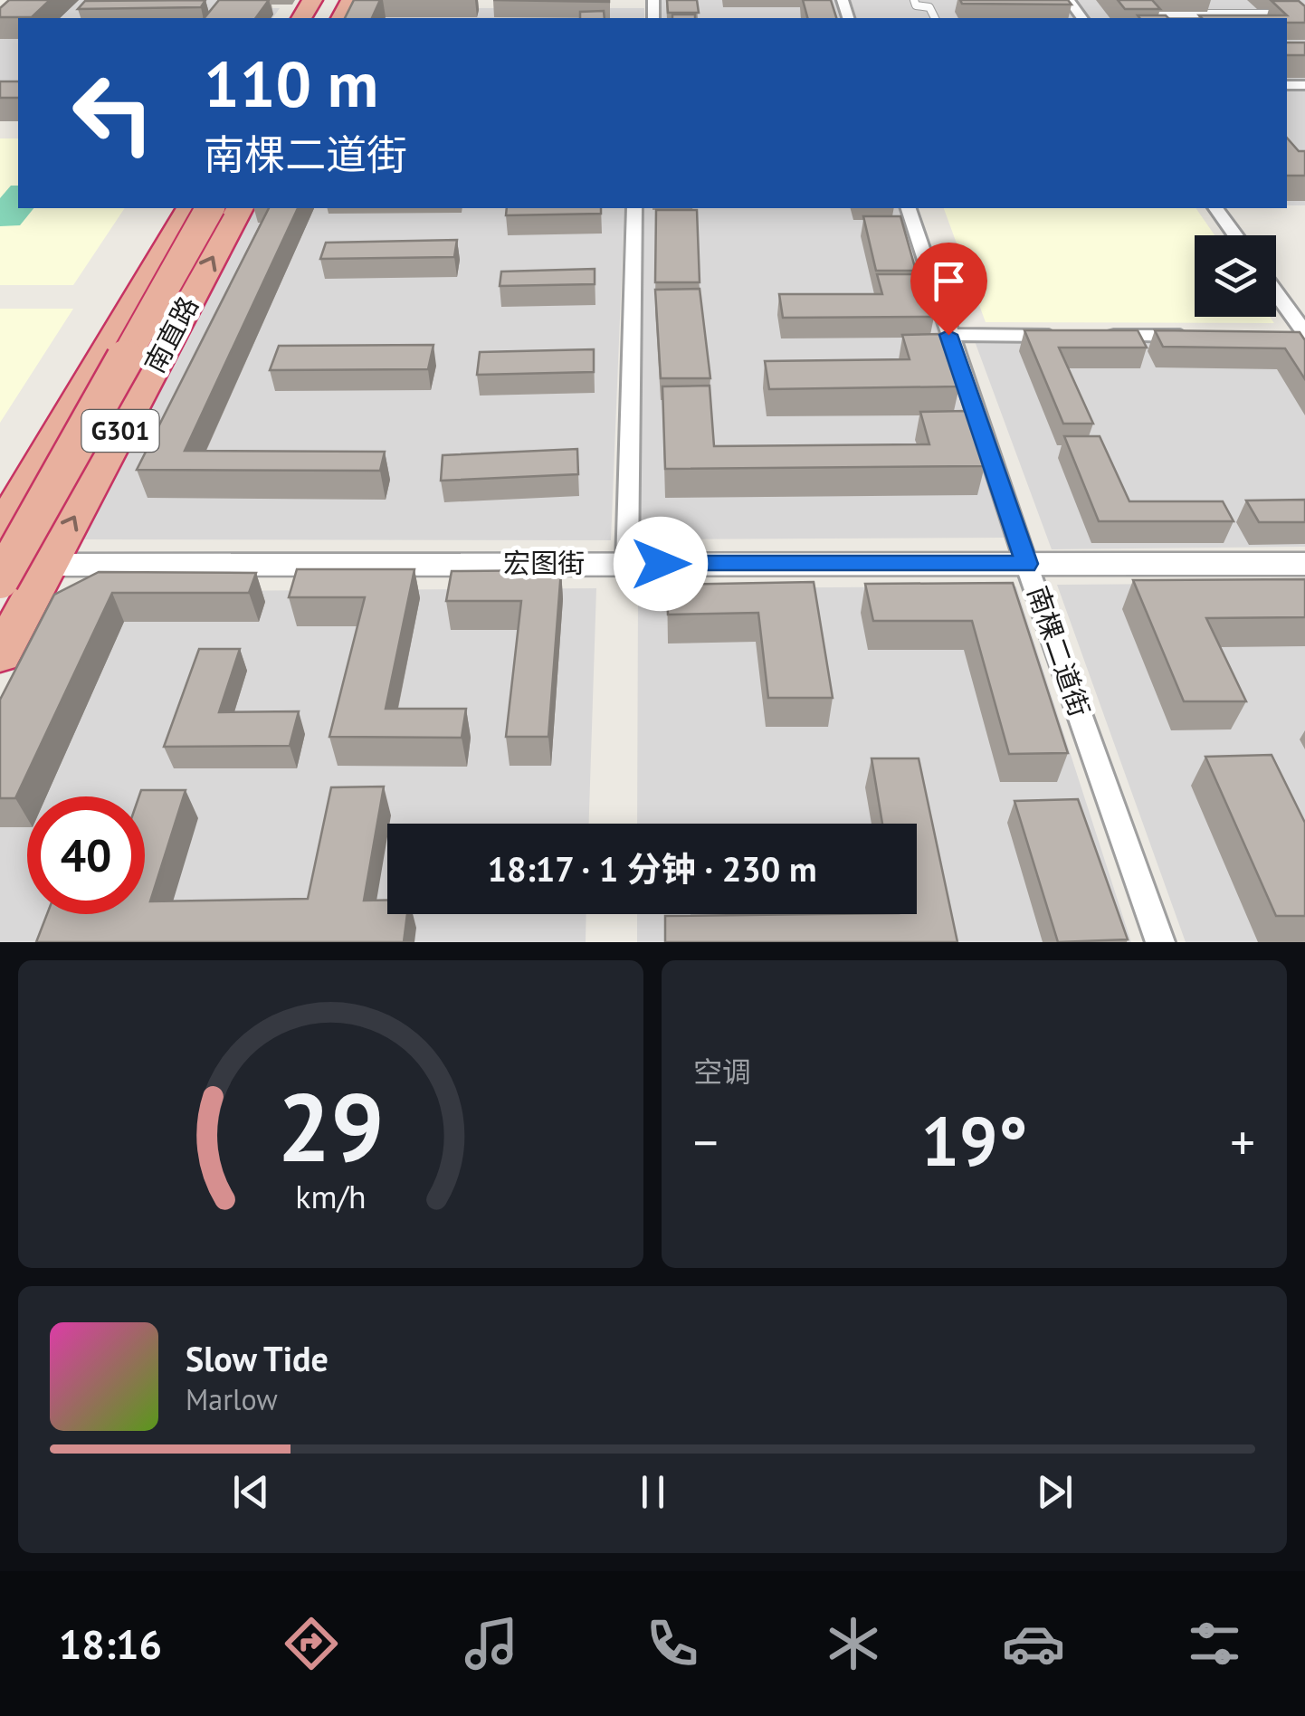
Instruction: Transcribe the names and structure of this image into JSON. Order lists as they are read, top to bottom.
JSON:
{
  "streets": {
    "highway": ["南直路", "G301"],
    "street": ["宏图街", "南棵二道街"]
  },
  "crossings": [
    ["南直路", "宏图街"],
    ["宏图街", "南棵二道街"]
  ],
  "page": {
    "turn": ["110 m", "南棵二道街"],
    "limit": "40",
    "trip": "18:17 · 1 分钟 · 230 m",
    "tile": "空调",
    "heat": ["−", "19°", "+"],
    "song": ["Slow Tide", "Marlow"],
    "tabs": "18:16",
    "gauge": ["29", "km/h"]
  }
}
